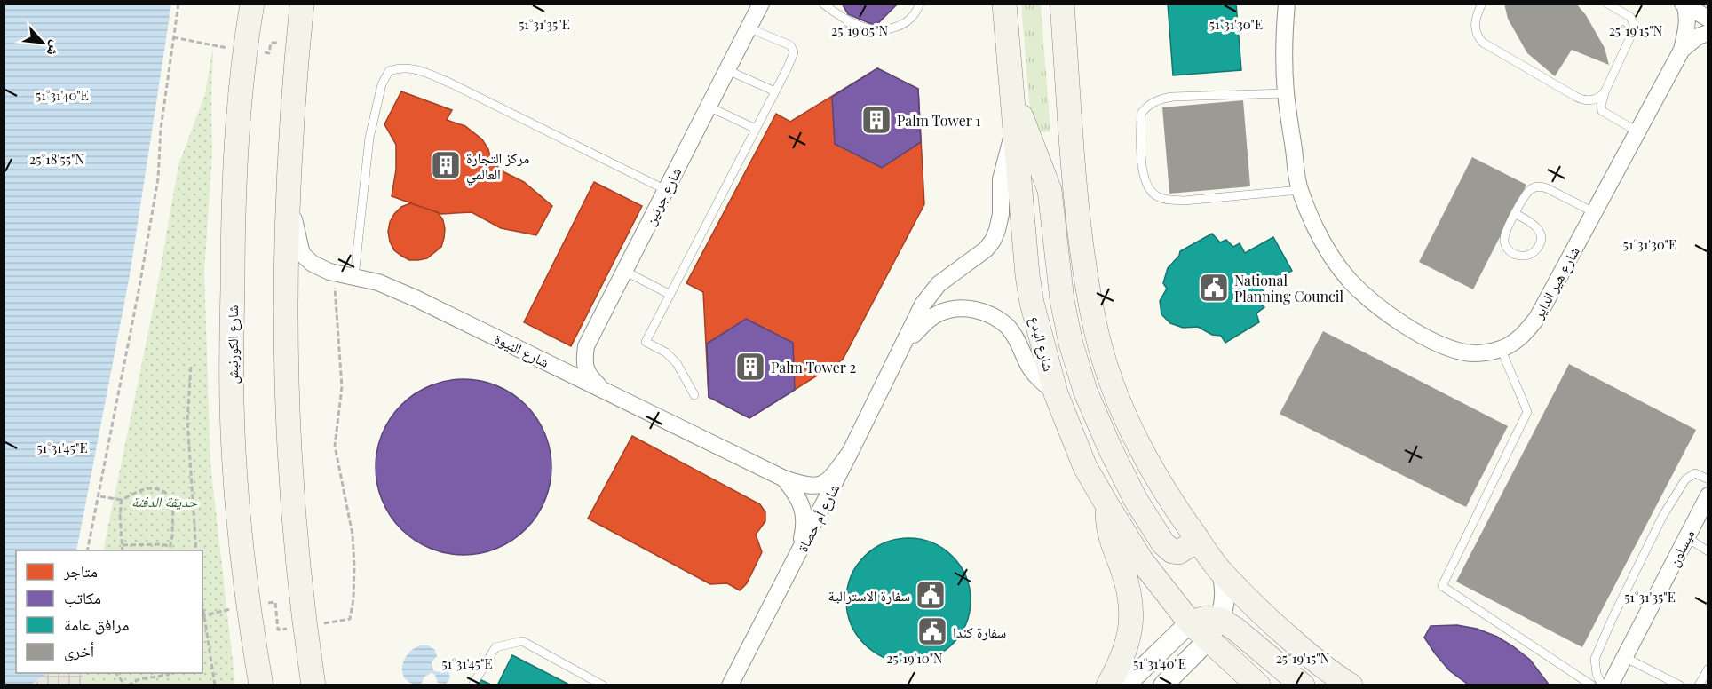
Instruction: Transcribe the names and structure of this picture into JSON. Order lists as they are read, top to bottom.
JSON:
{
  "streets": {
    "main road": ["شارع البدع", "شارع الكورنيش"],
    "street": [
      "شارع جرنين",
      "شارع هير الداير",
      "شارع النيوة",
      "شارع أم حصاة",
      "ميسلون"
    ]
  },
  "crossings": [
    ["شارع جرنين", "شارع النيوة"],
    ["شارع البدع", "شارع أم حصاة"],
    ["شارع النيوة", "شارع أم حصاة"]
  ],
  "parks": ["حديقة الدفنة"],
  "places": {
    "building": ["Palm Tower 1", "مركز التجارة العالمي", "Palm Tower 2"],
    "public building": ["National Planning Council", "سفارة الاسترالية", "سفارة كندا"]
  },
  "legend": [
    "متاجر",
    "مكاتب",
    "مرافق عامة",
    "أخرى"
  ],
  "north": "bottom right",
  "coordinates": [
    "51°31'35\"E",
    "51°31'30\"E",
    "25°19'05\"N",
    "25°19'15\"N",
    "51°31'40\"E",
    "25°18'55\"N",
    "51°31'45\"E",
    "25°19'10\"N"
  ]
}
